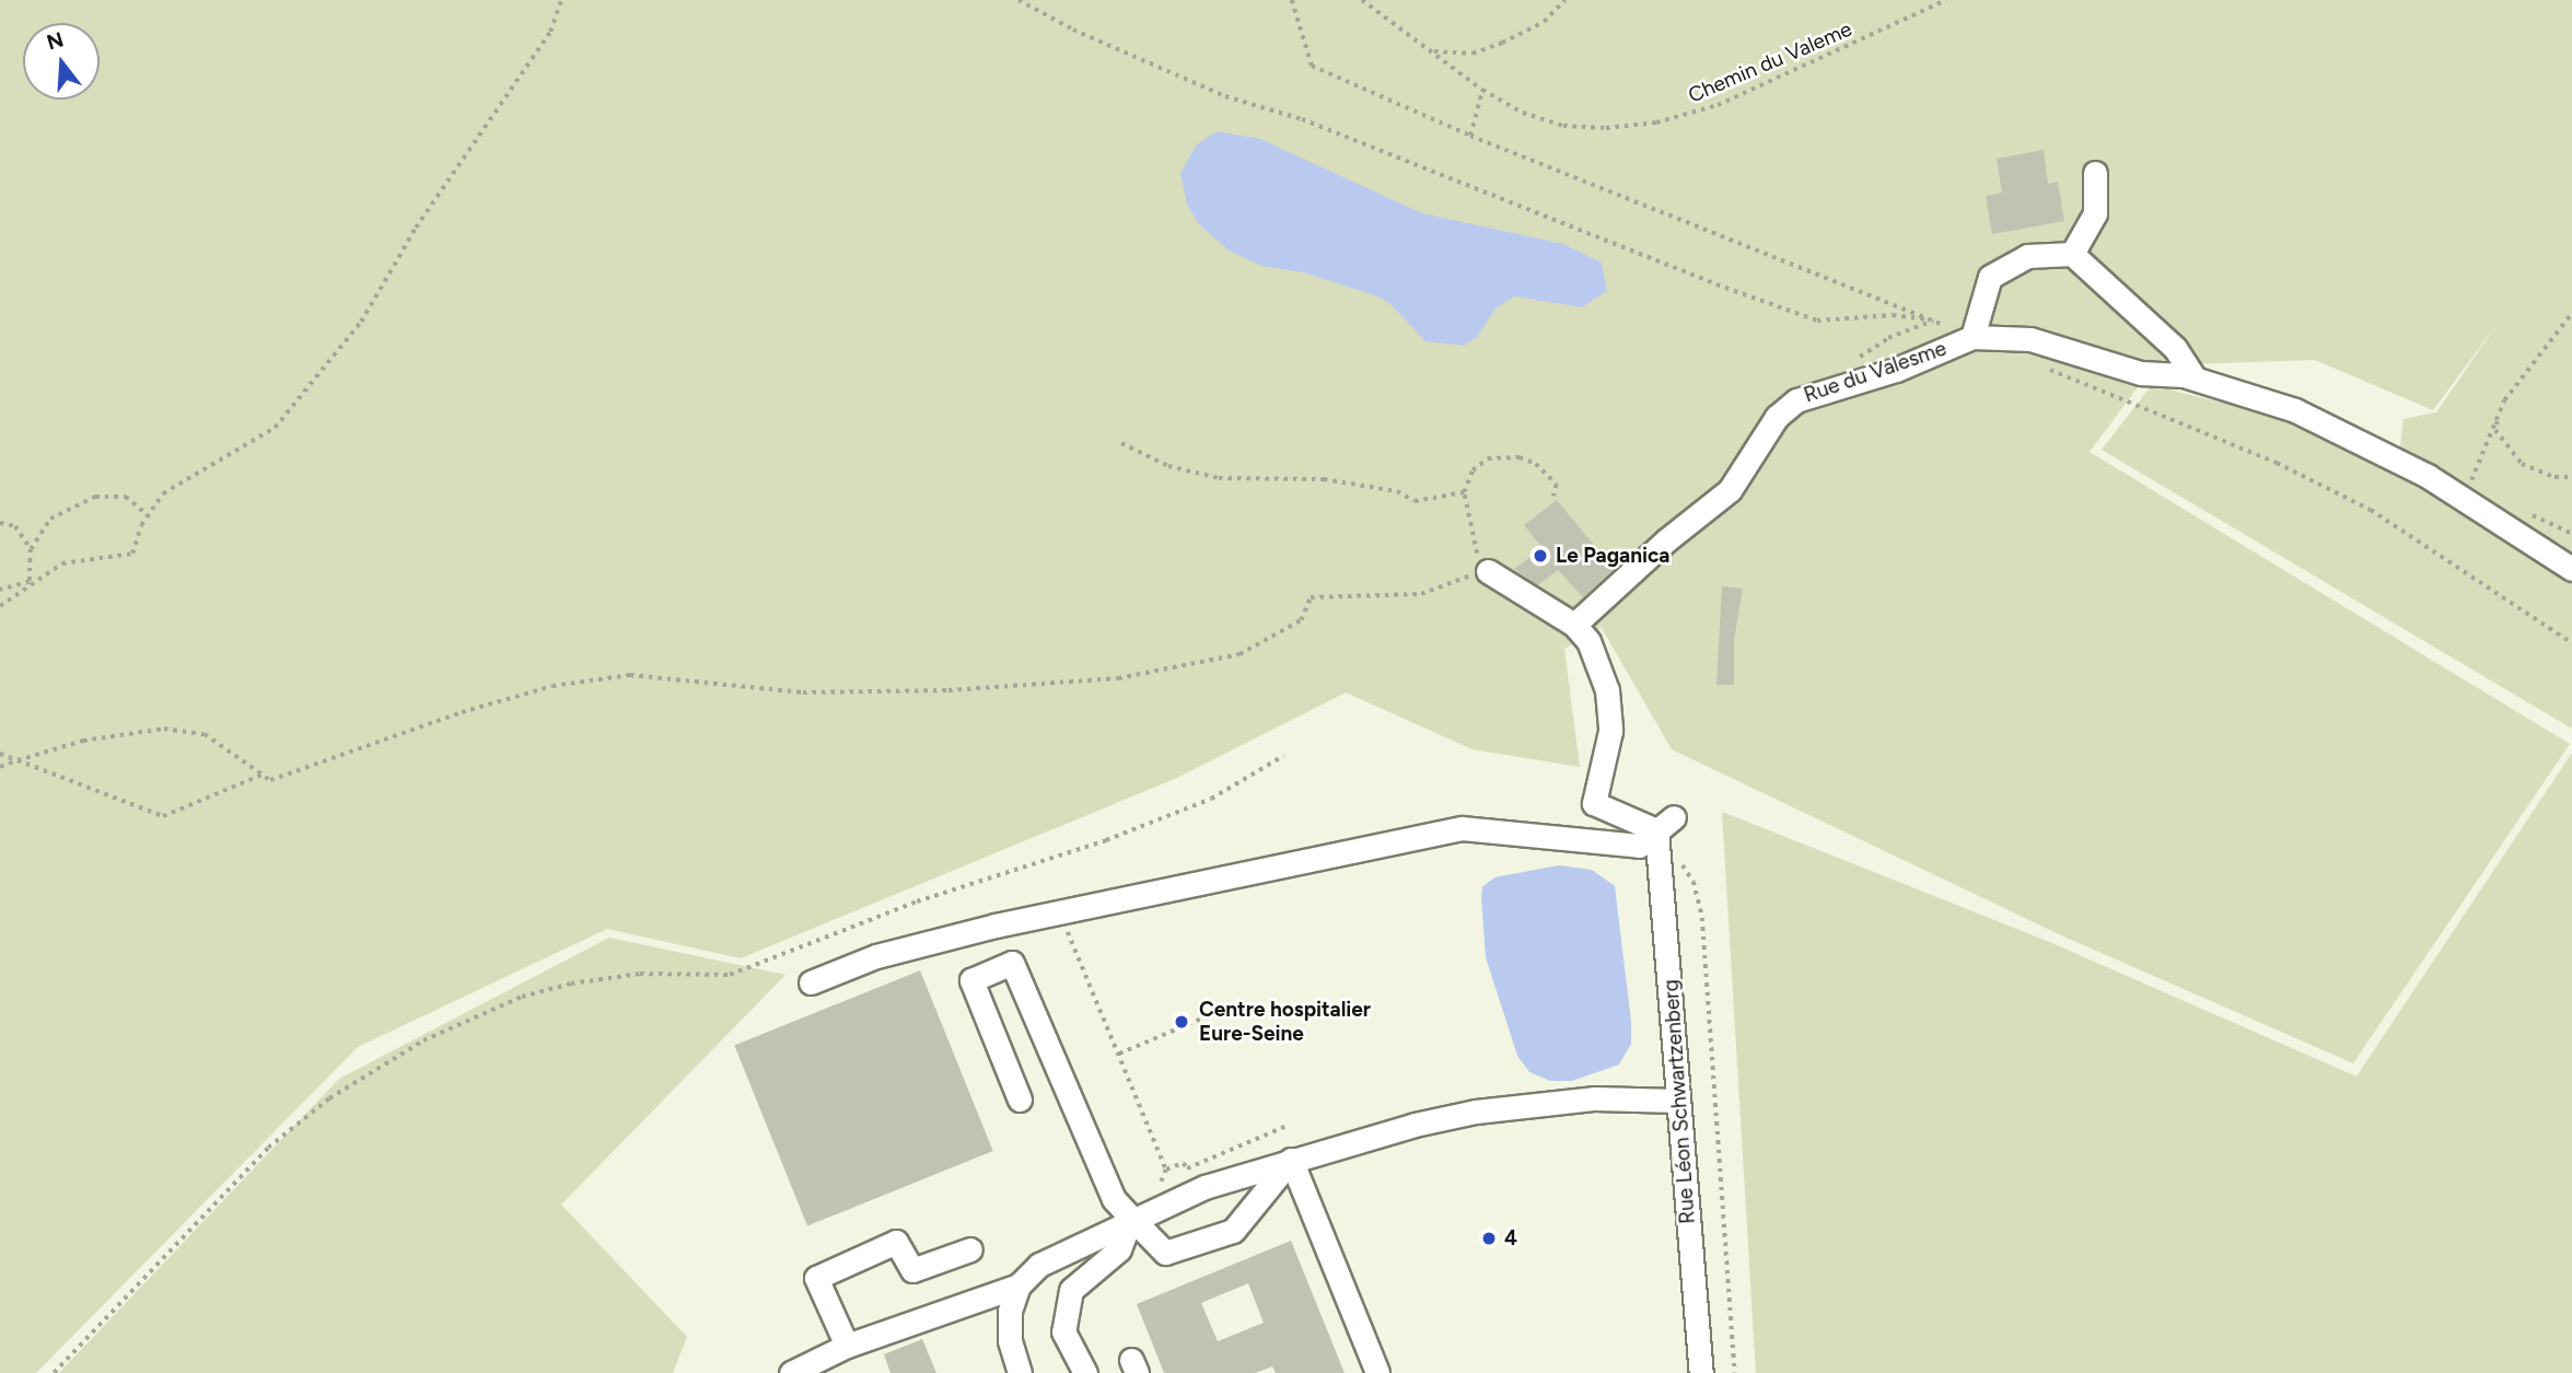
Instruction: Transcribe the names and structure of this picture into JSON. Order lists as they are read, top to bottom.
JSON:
{
  "streets": {
    "street": ["Rue du Valesme", "Rue Léon Schwartzenberg"],
    "path": ["Chemin du Valeme"]
  },
  "places": ["Le Paganica", "Centre hospitalier Eure-Seine", "4"],
  "north": "top"
}
